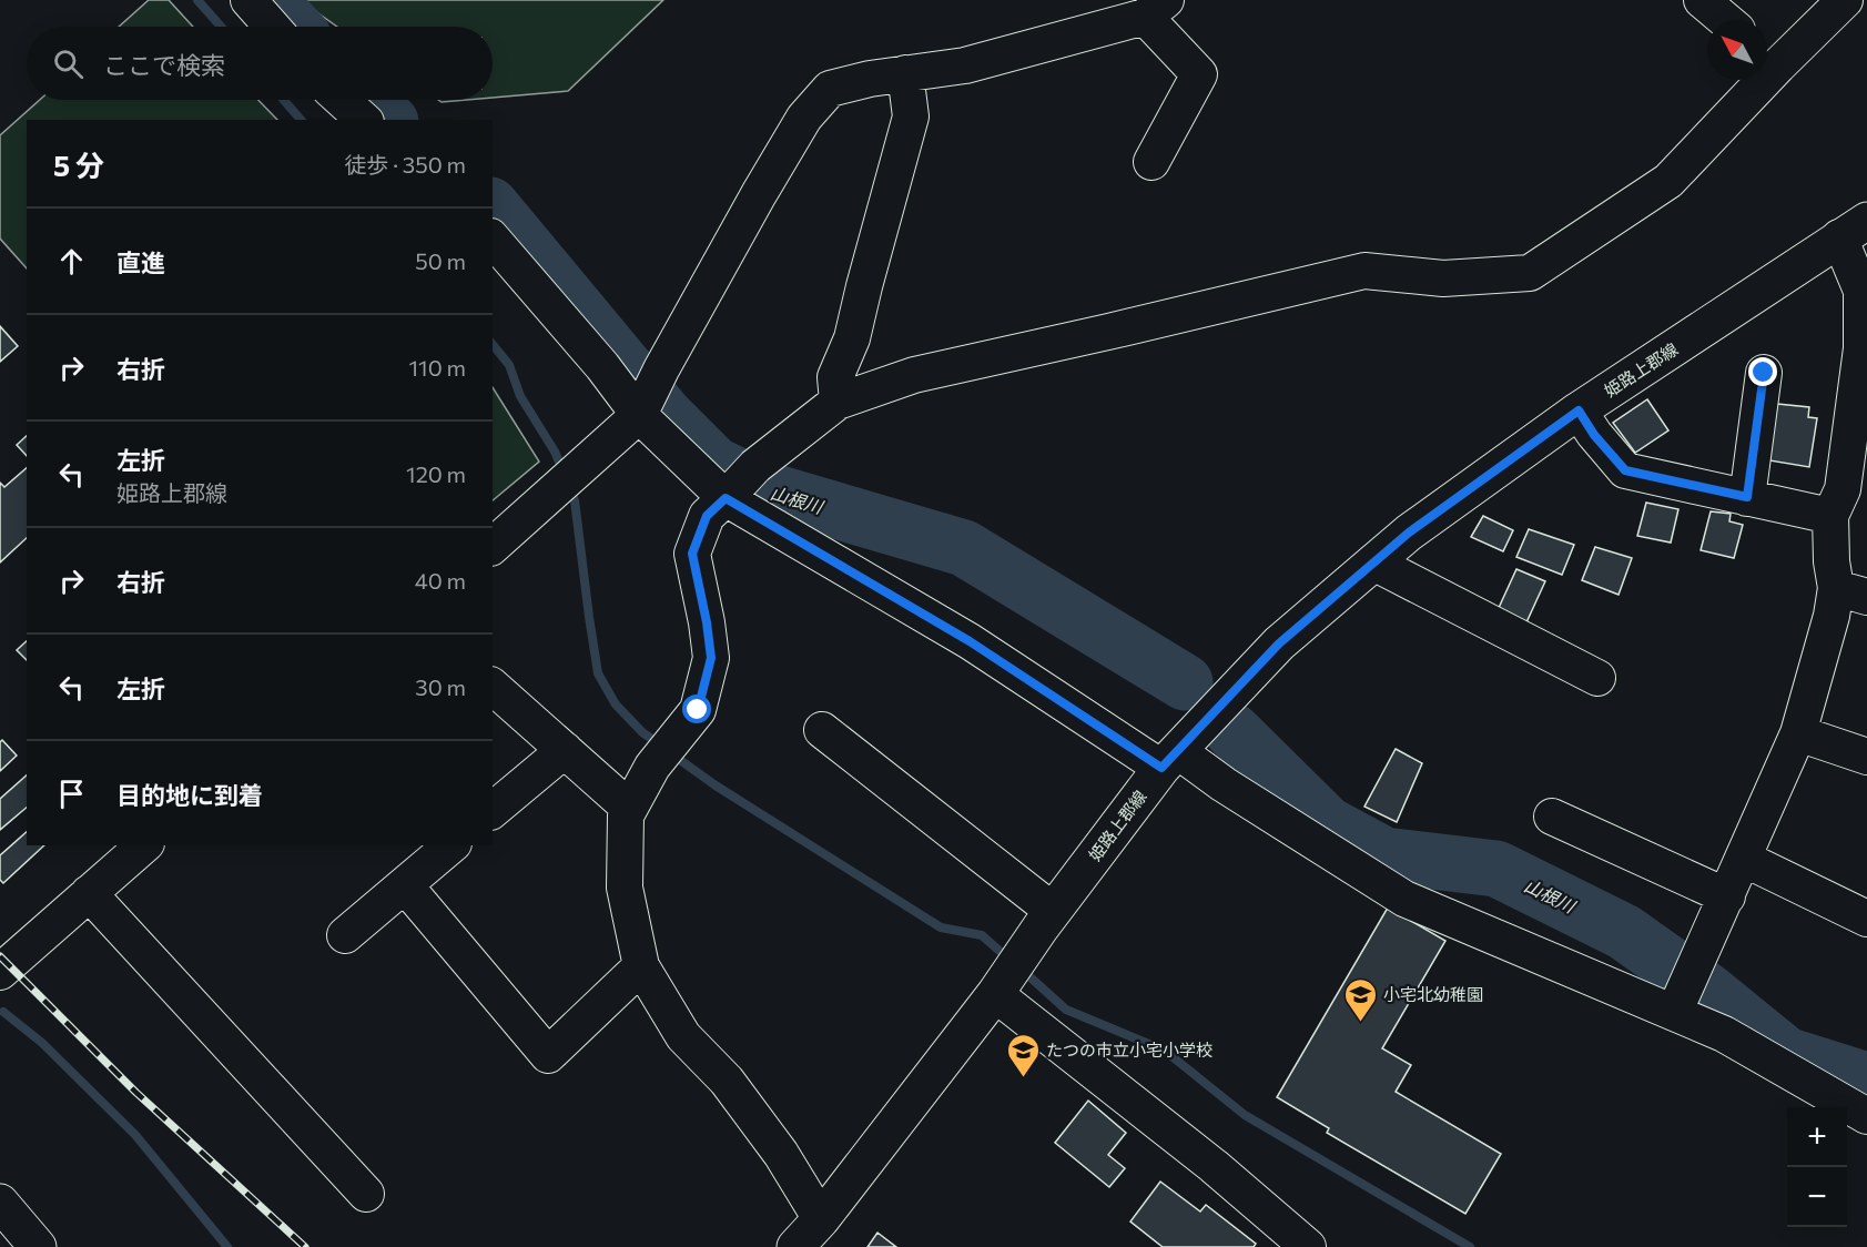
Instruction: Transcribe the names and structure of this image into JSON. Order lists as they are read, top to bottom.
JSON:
{
  "streets": {
    "main road": ["姫路上郡線"]
  },
  "water": ["山根川"],
  "places": {
    "school or university": ["小宅北幼稚園", "たつの市立小宅小学校"]
  },
  "north": "top left",
  "page": {
    "search": "ここで検索",
    "heading": ["5 分", "徒歩 · 350 m"],
    "list": [
      ["直進", "50 m"],
      ["右折", "110 m"],
      ["左折", "姫路上郡線", "120 m"],
      ["右折", "40 m"],
      ["左折", "30 m"],
      "目的地に到着"
    ],
    "map_buttons": ["+", "−"]
  }
}
